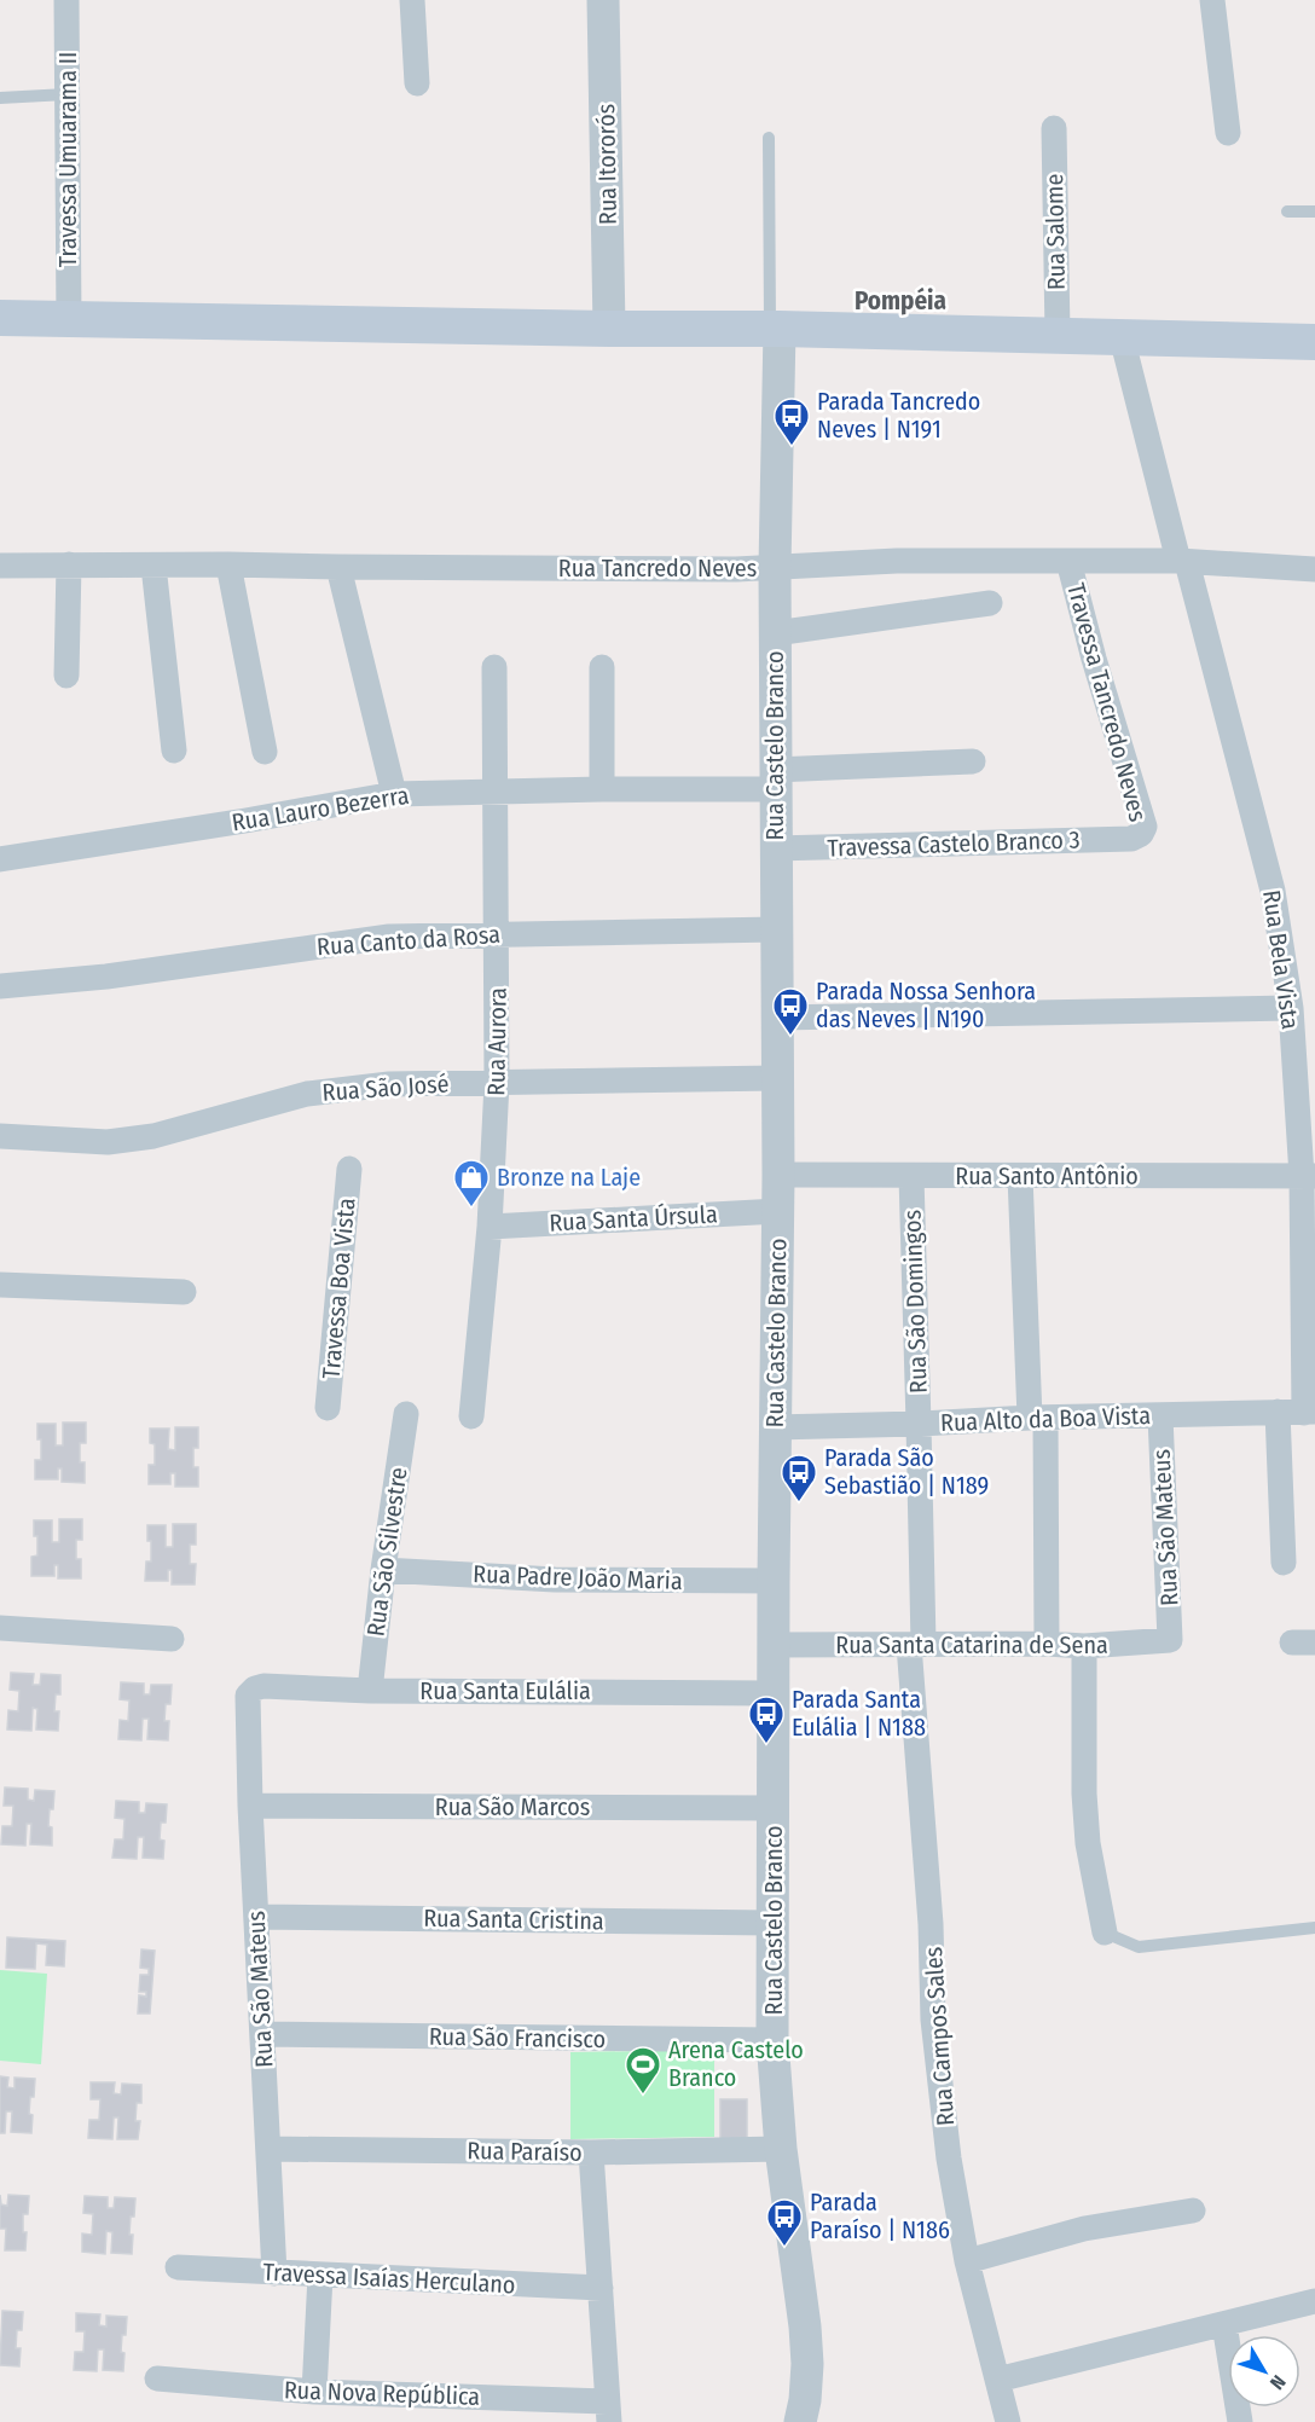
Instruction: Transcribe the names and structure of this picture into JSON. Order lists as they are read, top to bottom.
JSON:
{
  "streets": {
    "street": [
      "Travessa Umuarama II",
      "Rua Itororós",
      "Rua Salome",
      "Rua Tancredo Neves",
      "Travessa Tancredo Neves",
      "Rua Castelo Branco",
      "Rua Lauro Bezerra",
      "Travessa Castelo Branco 3",
      "Rua Canto da Rosa",
      "Rua Bela Vista",
      "Rua Aurora",
      "Rua São José",
      "Rua Santo Antônio",
      "Rua Santa Úrsula",
      "Travessa Boa Vista",
      "Rua São Domingos",
      "Rua Alto da Boa Vista",
      "Rua São Mateus",
      "Rua São Silvestre",
      "Rua Padre João Maria",
      "Rua Santa Catarina de Sena",
      "Rua Santa Eulália",
      "Rua São Marcos",
      "Rua Santa Cristina",
      "Rua Campos Sales",
      "Rua São Francisco",
      "Rua Paraíso",
      "Travessa Isaías Herculano",
      "Rua Nova República"
    ]
  },
  "crossings": [
    ["Rua Tancredo Neves", "Travessa Tancredo Neves"],
    ["Rua Tancredo Neves", "Rua Castelo Branco"],
    ["Rua Tancredo Neves", "Rua Bela Vista"],
    ["Travessa Tancredo Neves", "Travessa Castelo Branco 3"],
    ["Rua Castelo Branco", "Rua Lauro Bezerra"],
    ["Rua Castelo Branco", "Travessa Castelo Branco 3"],
    ["Rua Castelo Branco", "Rua Canto da Rosa"],
    ["Rua Castelo Branco", "Rua São José"],
    ["Rua Castelo Branco", "Rua Santo Antônio"],
    ["Rua Castelo Branco", "Rua Santa Úrsula"],
    ["Rua Castelo Branco", "Rua Alto da Boa Vista"],
    ["Rua Castelo Branco", "Rua Padre João Maria"],
    ["Rua Castelo Branco", "Rua Santa Catarina de Sena"],
    ["Rua Castelo Branco", "Rua Santa Eulália"],
    ["Rua Castelo Branco", "Rua São Marcos"],
    ["Rua Castelo Branco", "Rua Santa Cristina"],
    ["Rua Castelo Branco", "Rua São Francisco"],
    ["Rua Castelo Branco", "Rua Paraíso"],
    ["Rua Lauro Bezerra", "Rua Aurora"],
    ["Rua Canto da Rosa", "Rua Aurora"],
    ["Rua Bela Vista", "Rua Santo Antônio"],
    ["Rua Bela Vista", "Rua Alto da Boa Vista"],
    ["Rua Aurora", "Rua São José"],
    ["Rua Aurora", "Rua Santa Úrsula"],
    ["Rua Santo Antônio", "Rua São Domingos"],
    ["Rua São Domingos", "Rua Alto da Boa Vista"],
    ["Rua São Domingos", "Rua Santa Catarina de Sena"],
    ["Rua São Domingos", "Rua Campos Sales"],
    ["Rua Alto da Boa Vista", "Rua São Mateus"],
    ["Rua São Mateus", "Rua Santa Catarina de Sena"],
    ["Rua São Mateus", "Rua Santa Eulália"],
    ["Rua São Mateus", "Rua São Marcos"],
    ["Rua São Mateus", "Rua Santa Cristina"],
    ["Rua São Mateus", "Rua São Francisco"],
    ["Rua São Mateus", "Rua Paraíso"],
    ["Rua São Mateus", "Travessa Isaías Herculano"],
    ["Rua São Silvestre", "Rua Padre João Maria"],
    ["Rua São Silvestre", "Rua Santa Eulália"],
    ["Rua Santa Catarina de Sena", "Rua Campos Sales"]
  ],
  "districts": ["Pompéia"],
  "places": {
    "bus stop": [
      "Parada Tancredo Neves | N191",
      "Parada Nossa Senhora das Neves | N190",
      "Parada São Sebastião | N189",
      "Parada Santa Eulália | N188",
      "Parada Paraíso | N186"
    ],
    "shop": ["Bronze na Laje"],
    "sports": ["Arena Castelo Branco"]
  },
  "north": "bottom right"
}
